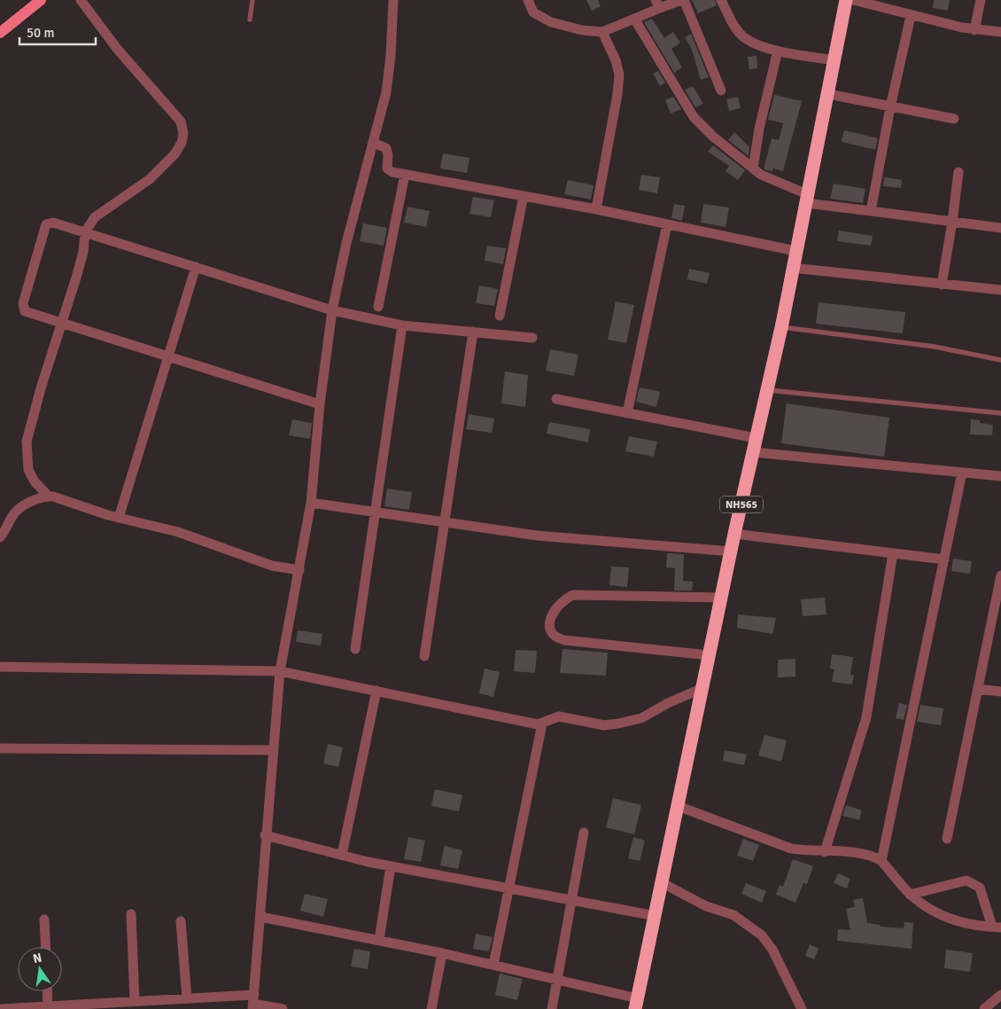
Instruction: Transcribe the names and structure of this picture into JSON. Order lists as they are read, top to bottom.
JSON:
{
  "streets": {
    "highway": ["NH565"]
  },
  "scale_bar": "50 m",
  "north": "top"
}
